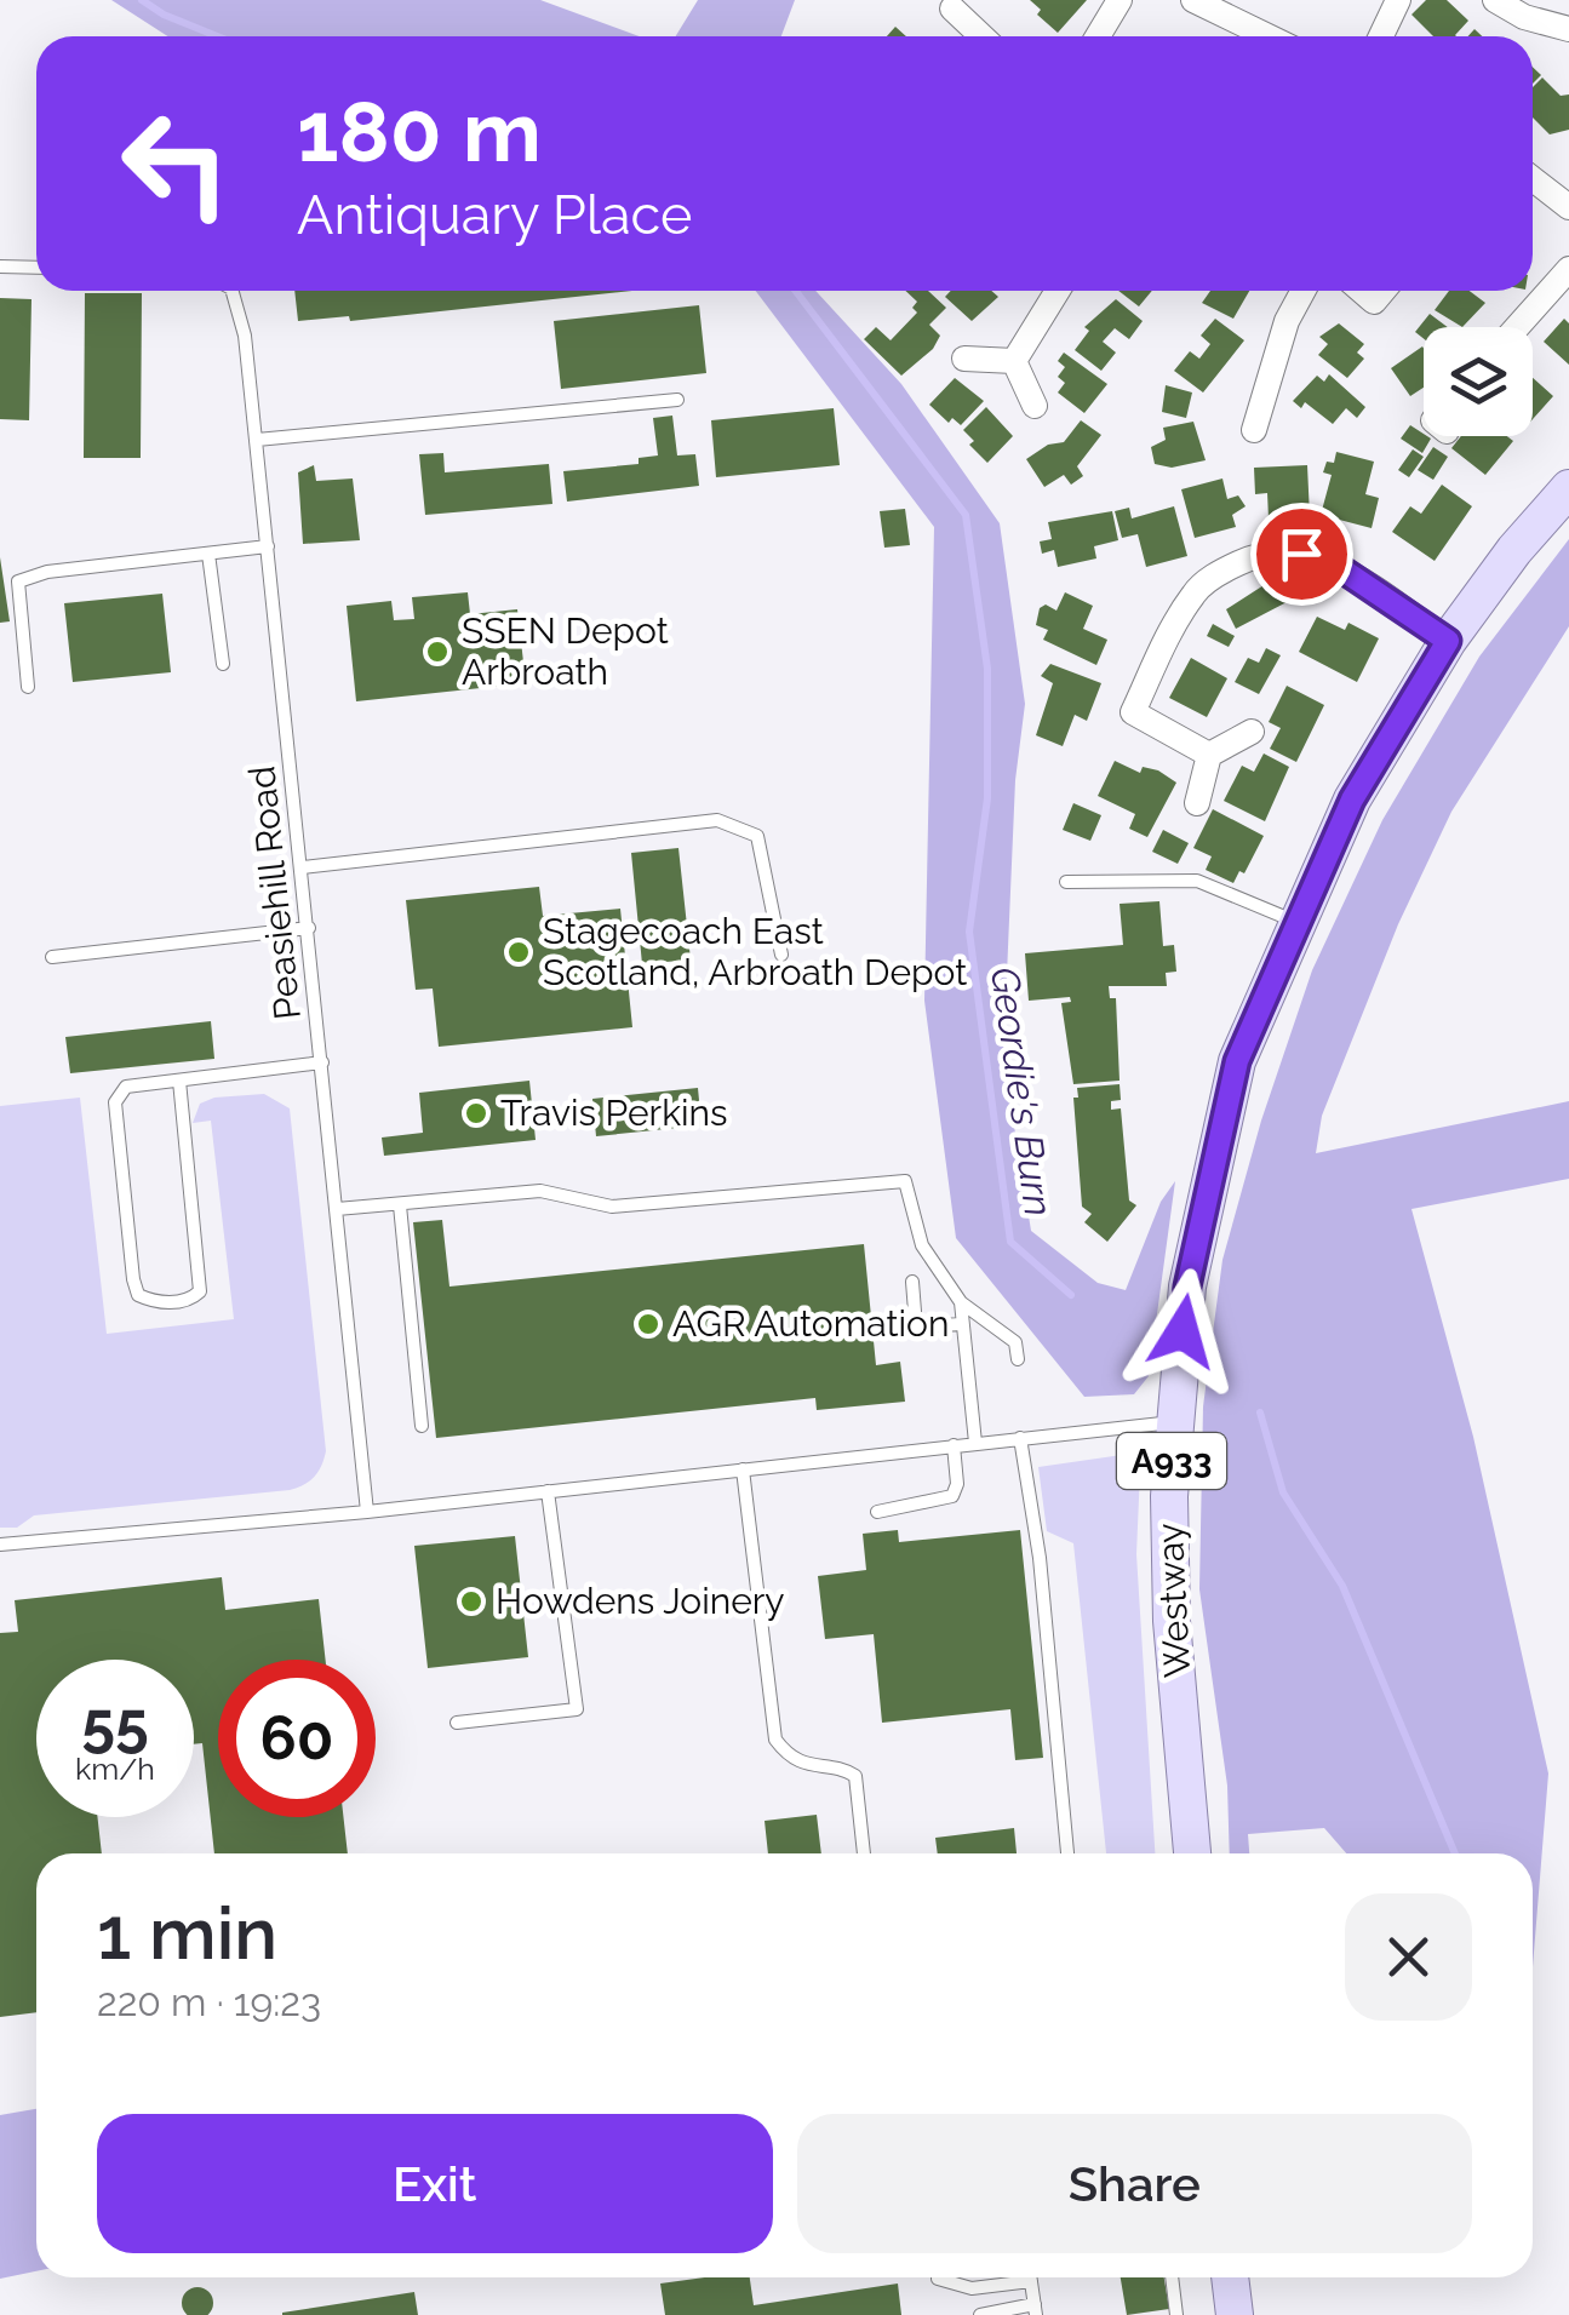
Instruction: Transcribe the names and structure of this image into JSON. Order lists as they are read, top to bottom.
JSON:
{
  "streets": {
    "main road": ["A933", "Westway"],
    "lane": ["Peasiehill Road"]
  },
  "water": ["Geordie's Burn"],
  "places": [
    "SSEN Depot Arbroath",
    "Stagecoach East Scotland, Arbroath Depot",
    "Travis Perkins",
    "AGR Automation",
    "Howdens Joinery"
  ],
  "page": {
    "turn": ["180 m", "Antiquary Place"],
    "speed": "55 km/h",
    "limit": "60",
    "heading": ["1 min", "220 m · 19:23"],
    "buttons": ["Exit", "Share"]
  }
}
